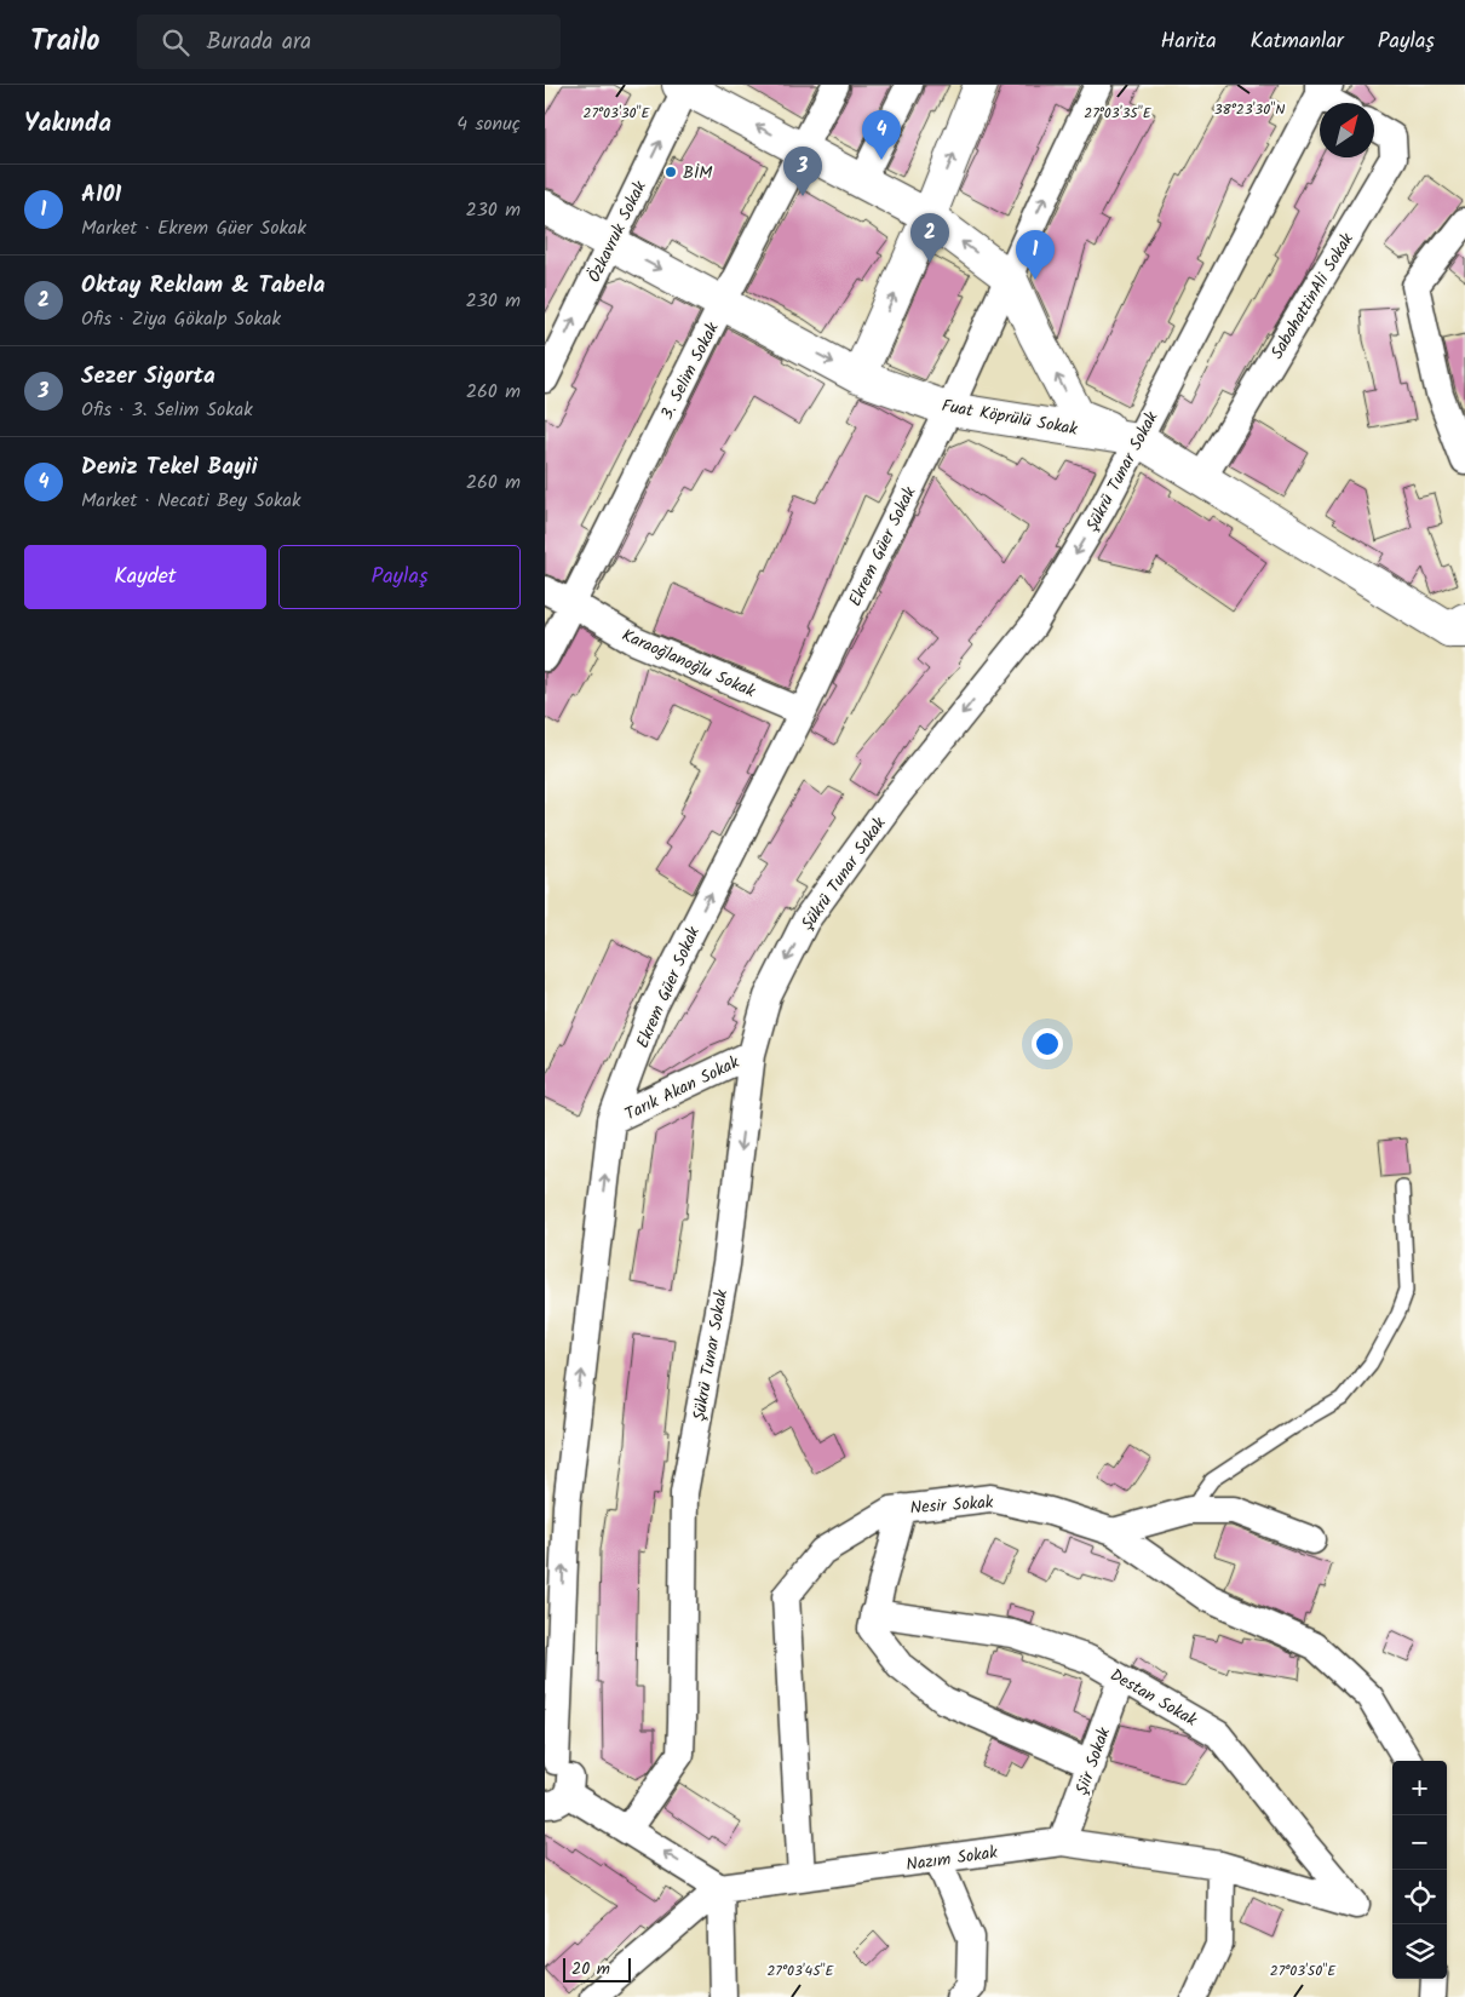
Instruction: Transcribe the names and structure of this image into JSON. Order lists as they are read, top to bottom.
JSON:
{
  "streets": {
    "main road": ["Fuat Köprülü Sokak"],
    "street": [
      "Özkavruk Sokak",
      "SabahattinAli Sokak",
      "3. Selim Sokak",
      "Şükrü Tunar Sokak",
      "Ekrem Güer Sokak",
      "Karaoğlanoğlu Sokak",
      "Tarık Akan Sokak",
      "Nesir Sokak",
      "Destan Sokak",
      "Şiir Sokak",
      "Nazım Sokak"
    ]
  },
  "crossings": [
    ["Özkavruk Sokak", "Fuat Köprülü Sokak"],
    ["SabahattinAli Sokak", "Fuat Köprülü Sokak"],
    ["3. Selim Sokak", "Fuat Köprülü Sokak"],
    ["3. Selim Sokak", "Karaoğlanoğlu Sokak"],
    ["Fuat Köprülü Sokak", "Şükrü Tunar Sokak"],
    ["Fuat Köprülü Sokak", "Ekrem Güer Sokak"],
    ["Şükrü Tunar Sokak", "Tarık Akan Sokak"],
    ["Ekrem Güer Sokak", "Karaoğlanoğlu Sokak"],
    ["Ekrem Güer Sokak", "Tarık Akan Sokak"],
    ["Nesir Sokak", "Nazım Sokak"],
    ["Destan Sokak", "Şiir Sokak"],
    ["Destan Sokak", "Nazım Sokak"],
    ["Şiir Sokak", "Nazım Sokak"]
  ],
  "one_way": ["Özkavruk Sokak", "Şükrü Tunar Sokak", "Ekrem Güer Sokak"],
  "places": ["BİM"],
  "scale_bar": "20 m",
  "north": "top right",
  "page": {
    "header": "Trailo",
    "search": "Burada ara",
    "nav": ["Harita", "Katmanlar", "Paylaş"],
    "heading": ["Yakında", "4 sonuç"],
    "pins": [
      "4",
      "3",
      "2",
      "1"
    ],
    "list": [
      {
        "mark": "1",
        "name": "A101",
        "note": "Market · Ekrem Güer Sokak",
        "value": "230 m"
      },
      {
        "mark": "2",
        "name": "Oktay Reklam & Tabela",
        "note": "Ofis · Ziya Gökalp Sokak",
        "value": "230 m"
      },
      {
        "mark": "3",
        "name": "Sezer Sigorta",
        "note": "Ofis · 3. Selim Sokak",
        "value": "260 m"
      },
      {
        "mark": "4",
        "name": "Deniz Tekel Bayii",
        "note": "Market · Necati Bey Sokak",
        "value": "260 m"
      }
    ],
    "buttons": ["Kaydet", "Paylaş"],
    "map_buttons": ["+", "−"],
    "scale": "20 m"
  },
  "coordinates": [
    "38°23'30\"N",
    "27°03'30\"E",
    "27°03'35\"E",
    "27°03'45\"E",
    "27°03'50\"E"
  ]
}
